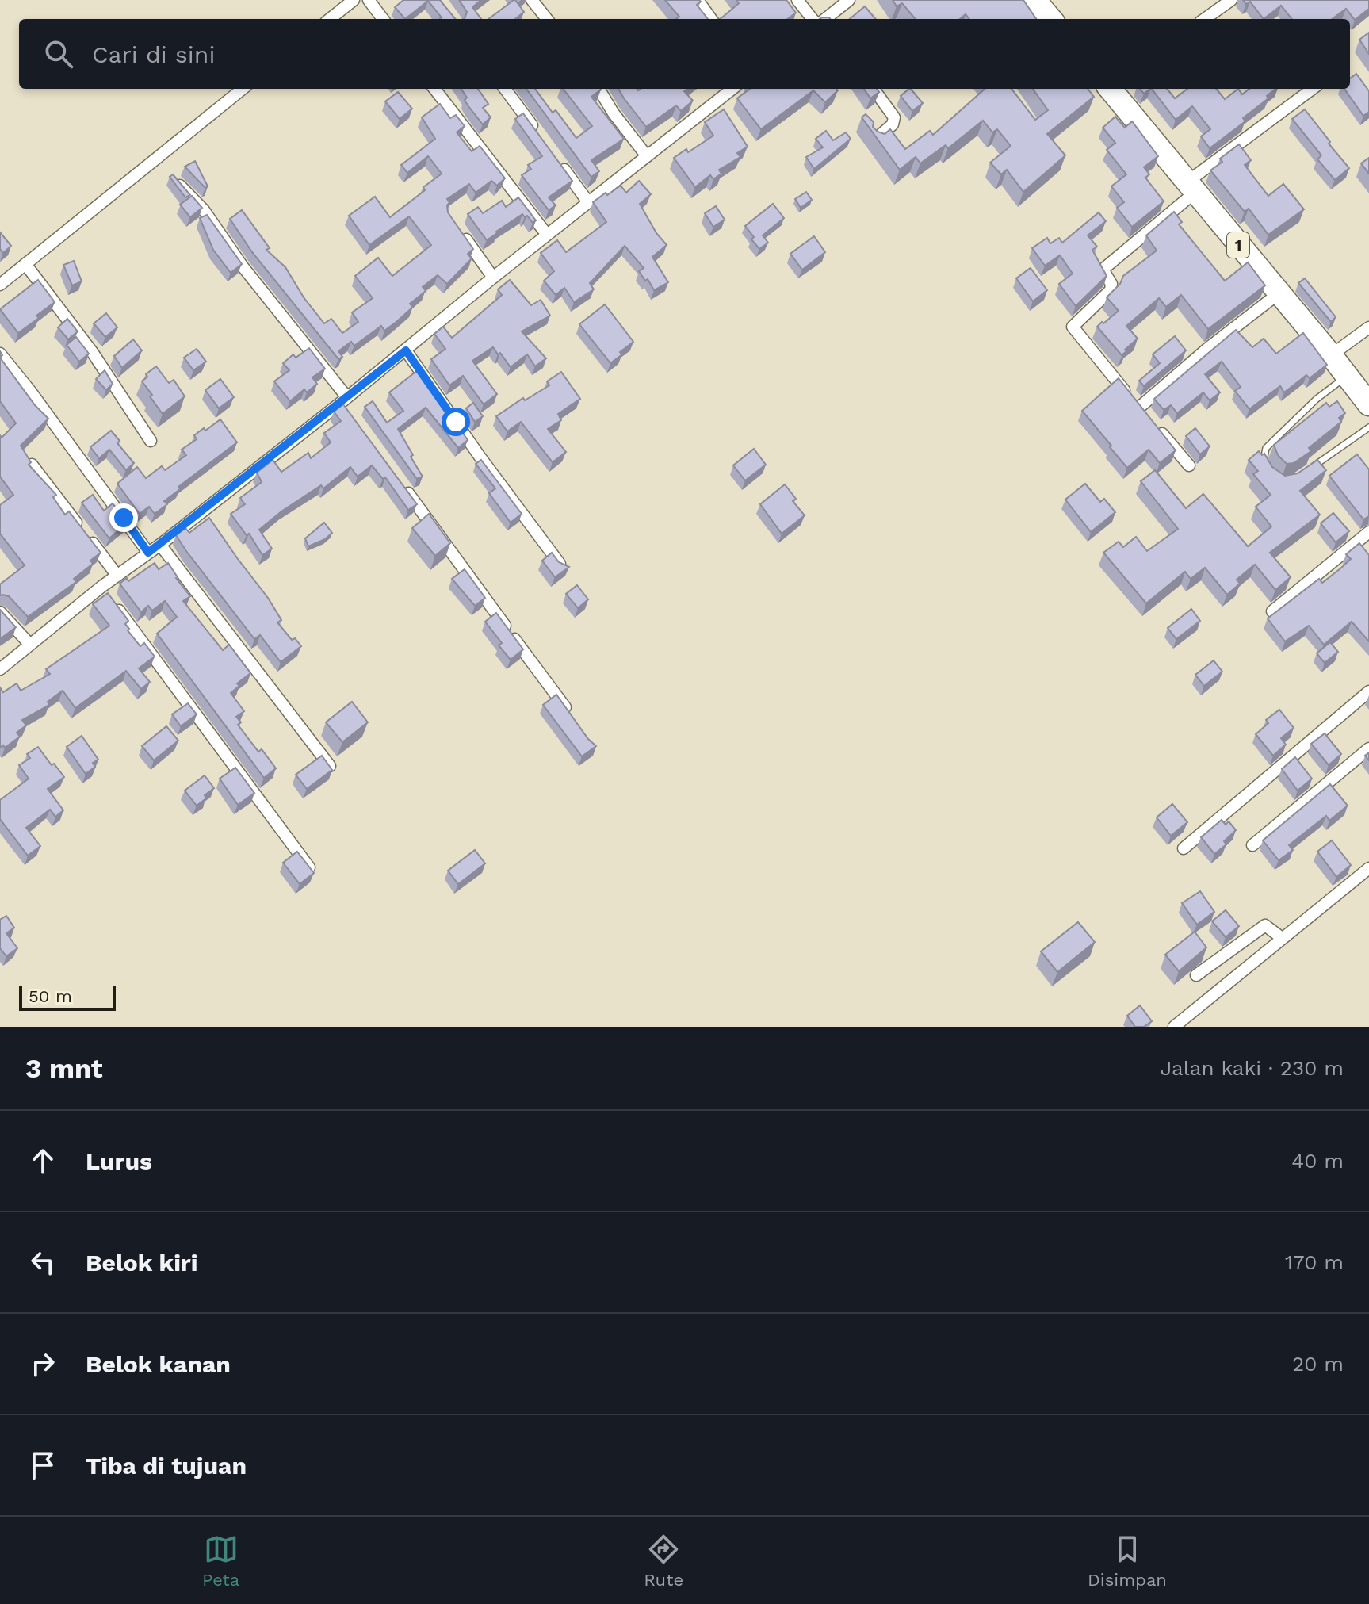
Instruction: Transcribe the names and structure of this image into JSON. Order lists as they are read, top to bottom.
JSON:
{
  "streets": {
    "highway": ["1"]
  },
  "scale_bar": "50 m",
  "page": {
    "search": "Cari di sini",
    "scale": "50 m",
    "heading": ["3 mnt", "Jalan kaki · 230 m"],
    "list": [
      ["Lurus", "40 m"],
      ["Belok kiri", "170 m"],
      ["Belok kanan", "20 m"],
      "Tiba di tujuan"
    ],
    "nav": ["Peta", "Rute", "Disimpan"]
  }
}
